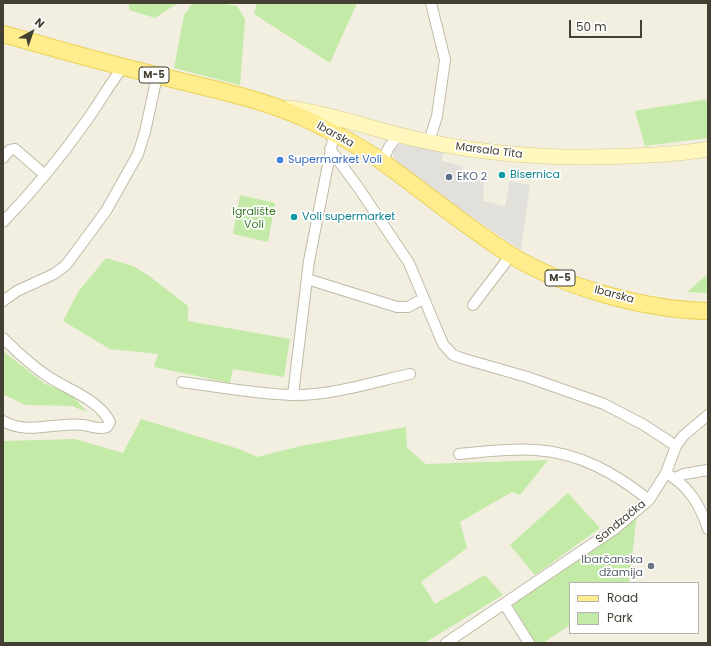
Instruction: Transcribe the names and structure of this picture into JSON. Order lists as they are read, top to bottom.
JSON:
{
  "streets": {
    "main road": ["M-5", "Ibarska"],
    "street": ["Marsala Tita", "Sandzačka"]
  },
  "crossings": [
    ["Ibarska", "Marsala Tita"]
  ],
  "parks": ["Igralište Voli"],
  "places": [
    "Supermarket Voli",
    "Bisernica",
    "EKO 2",
    "Voli supermarket",
    "Ibarčanska džamija"
  ],
  "legend": ["Road", "Park"],
  "scale_bar": "50 m",
  "north": "top right"
}
